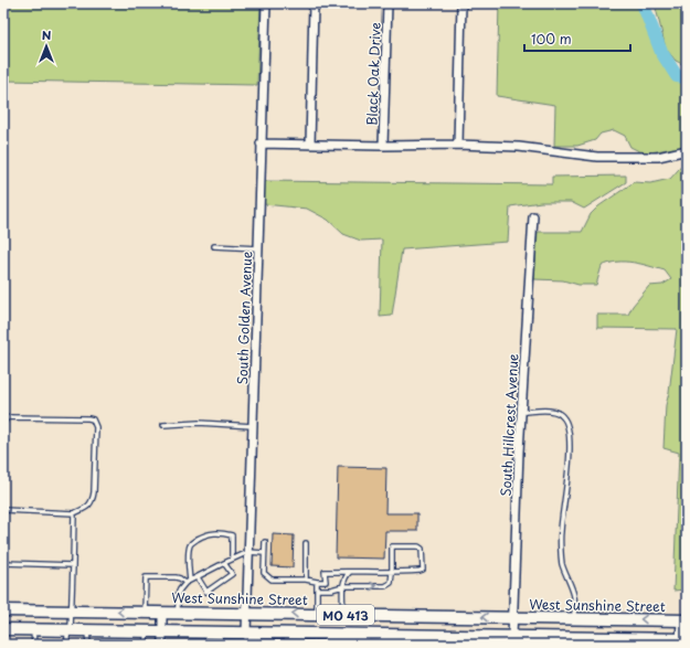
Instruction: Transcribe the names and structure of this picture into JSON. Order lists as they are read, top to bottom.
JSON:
{
  "streets": {
    "main road": ["West Sunshine Street", "MO 413"],
    "street": ["Black Oak Drive", "South Golden Avenue", "South Hillcrest Avenue"]
  },
  "crossings": [
    ["South Golden Avenue", "West Sunshine Street"],
    ["South Golden Avenue", "MO 413"],
    ["South Hillcrest Avenue", "West Sunshine Street"],
    ["South Hillcrest Avenue", "MO 413"]
  ],
  "scale_bar": "100 m",
  "north": "top"
}
